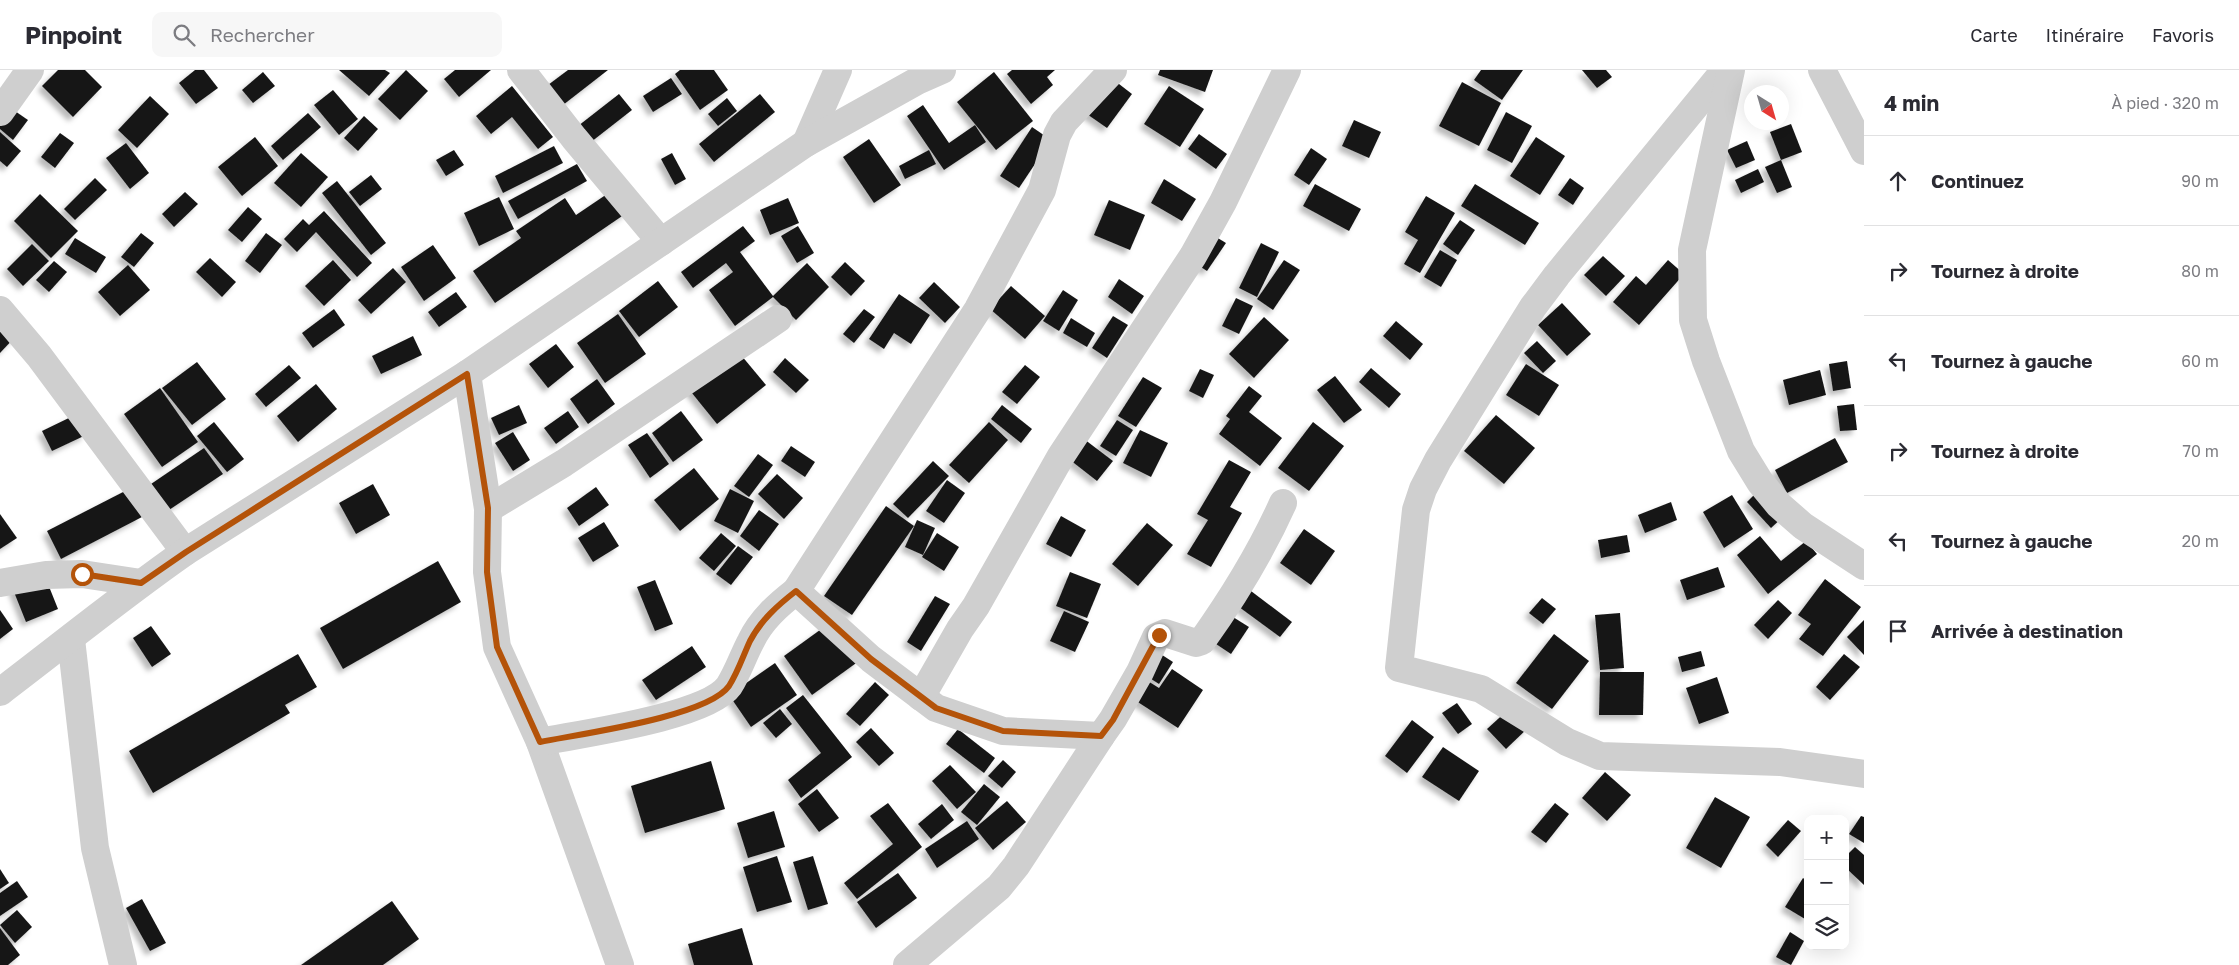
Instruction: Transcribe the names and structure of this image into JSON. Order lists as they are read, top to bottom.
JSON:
{
  "north": "bottom right",
  "page": {
    "header": "Pinpoint",
    "search": "Rechercher",
    "nav": ["Carte", "Itinéraire", "Favoris"],
    "heading": ["4 min", "À pied · 320 m"],
    "list": [
      ["Continuez", "90 m"],
      ["Tournez à droite", "80 m"],
      ["Tournez à gauche", "60 m"],
      ["Tournez à droite", "70 m"],
      ["Tournez à gauche", "20 m"],
      "Arrivée à destination"
    ],
    "map_buttons": ["+", "−"]
  }
}
